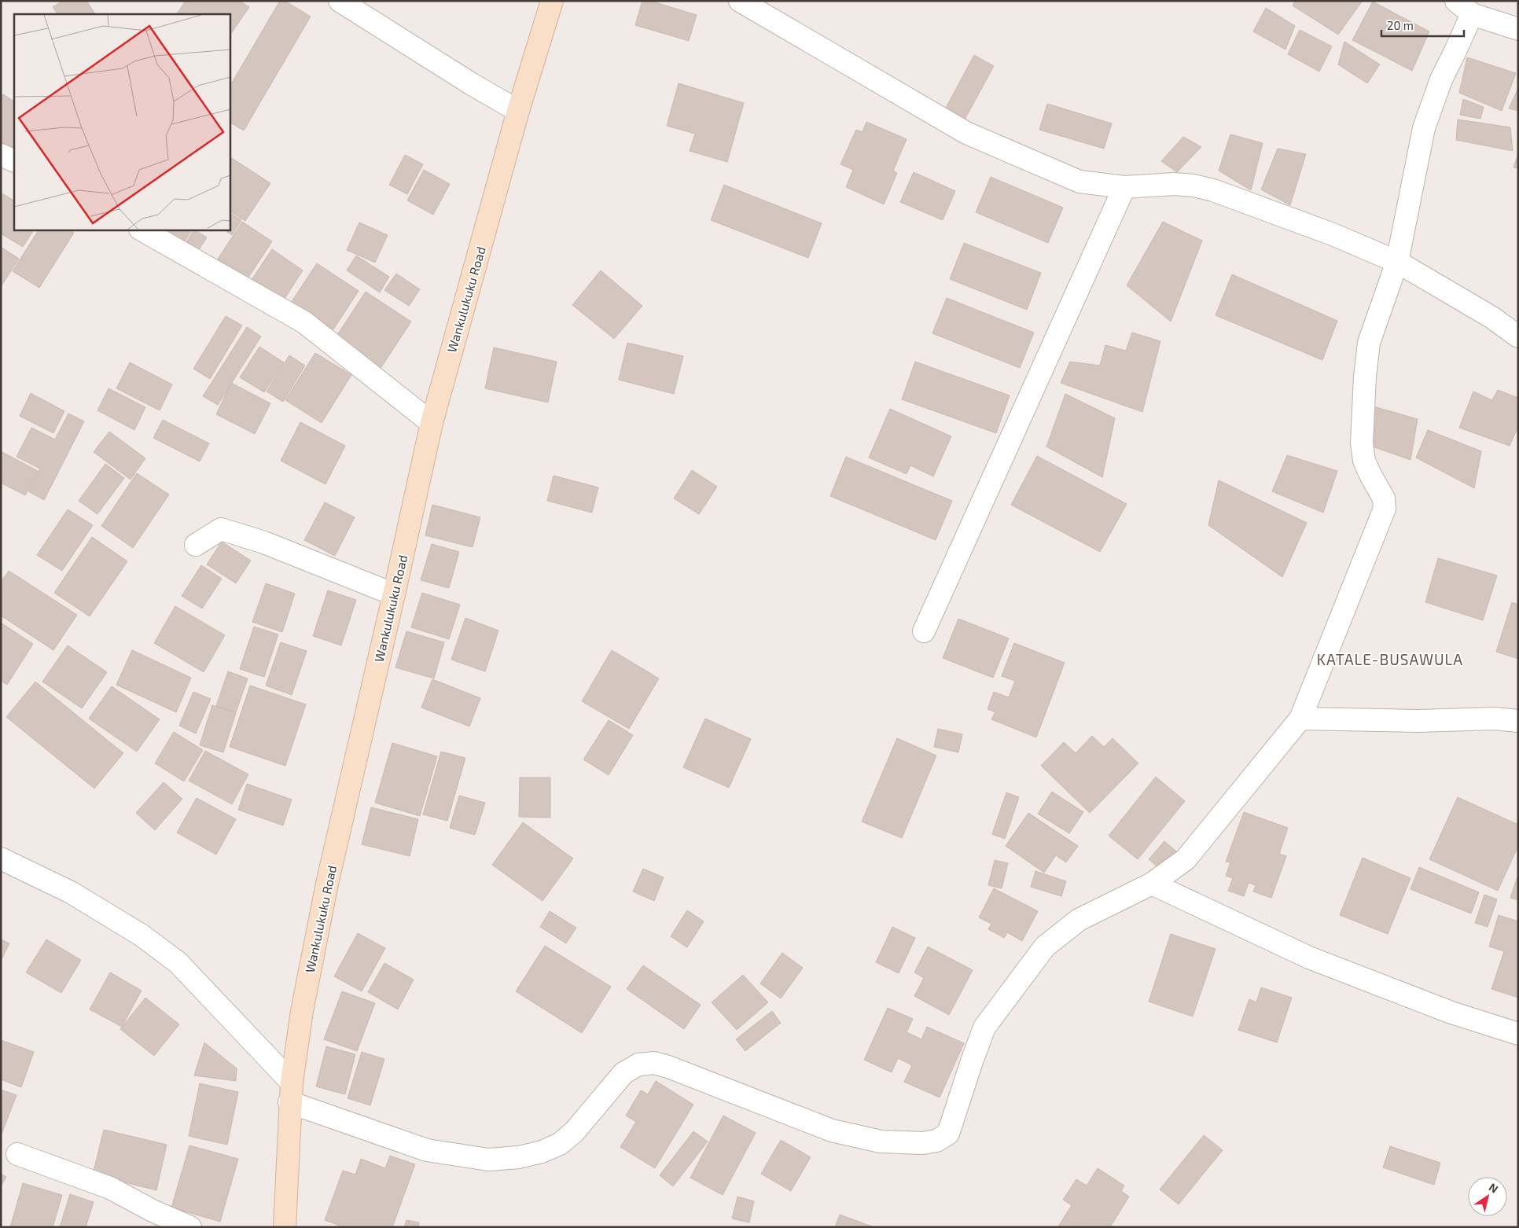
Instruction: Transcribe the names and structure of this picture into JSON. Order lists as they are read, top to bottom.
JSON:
{
  "streets": {
    "main road": ["Wankulukuku Road"]
  },
  "districts": ["KATALE-BUSAWULA"],
  "scale_bar": "20 m",
  "north": "top right"
}
